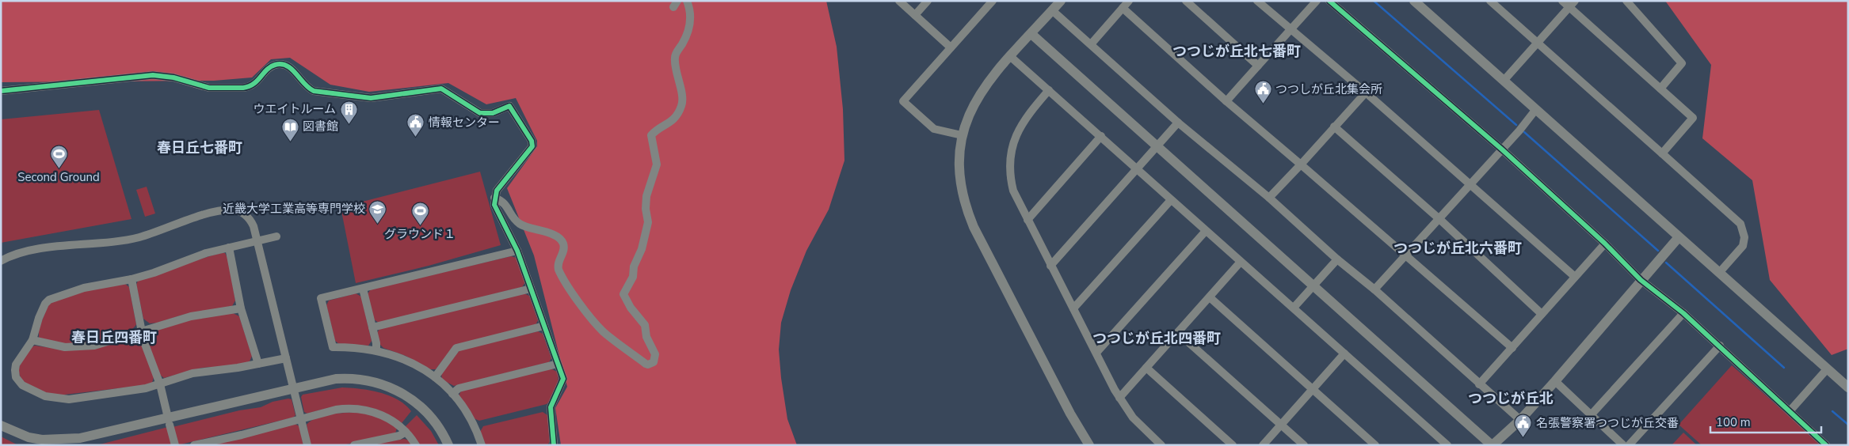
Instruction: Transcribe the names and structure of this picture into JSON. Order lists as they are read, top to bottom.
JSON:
{
  "districts": [
    "つつじが丘北七番町",
    "春日丘七番町",
    "つつじが丘北六番町",
    "春日丘四番町",
    "つつじが丘北四番町",
    "つつじが丘北"
  ],
  "places": {
    "public building": ["つつしが丘北集会所", "情報センター", "名張警察署つつじが丘交番"],
    "building": ["ウエイトルーム"],
    "library": ["図書館"],
    "sports": ["Second Ground", "グラウンド１"],
    "school or university": ["近畿大学工業高等専門学校"]
  },
  "scale_bar": "100 m"
}
